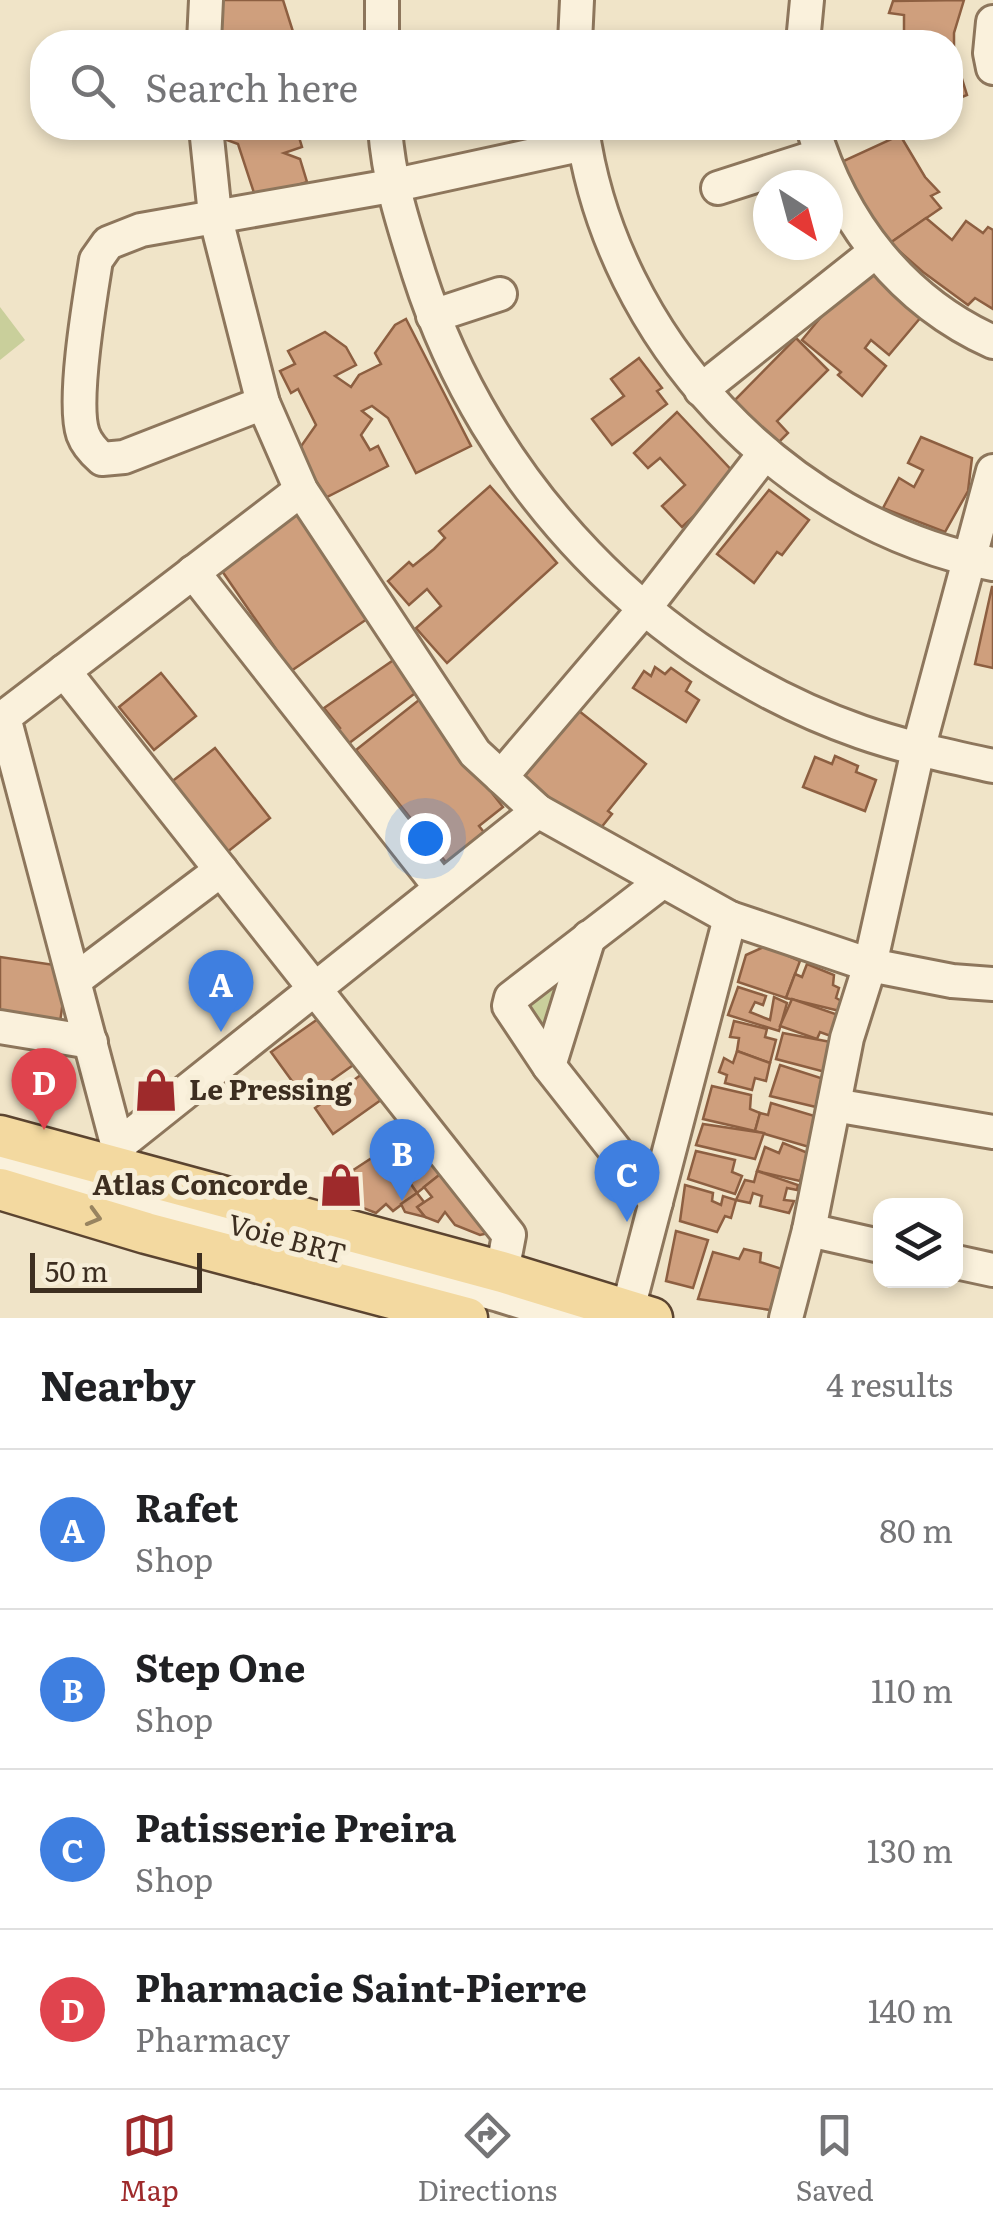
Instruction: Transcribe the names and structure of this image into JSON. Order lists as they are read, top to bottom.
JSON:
{
  "streets": {
    "street": ["Voie BRT"]
  },
  "places": {
    "shop": ["Le Pressing", "Atlas Concorde"]
  },
  "scale_bar": "50 m",
  "north": "bottom right",
  "page": {
    "search": "Search here",
    "pins": [
      "A",
      "D",
      "B",
      "C"
    ],
    "scale": "50 m",
    "heading": ["Nearby", "4 results"],
    "list": [
      {
        "mark": "A",
        "name": "Rafet",
        "note": "Shop",
        "value": "80 m"
      },
      {
        "mark": "B",
        "name": "Step One",
        "note": "Shop",
        "value": "110 m"
      },
      {
        "mark": "C",
        "name": "Patisserie Preira",
        "note": "Shop",
        "value": "130 m"
      },
      {
        "mark": "D",
        "name": "Pharmacie Saint-Pierre",
        "note": "Pharmacy",
        "value": "140 m"
      }
    ],
    "nav": ["Map", "Directions", "Saved"]
  }
}
